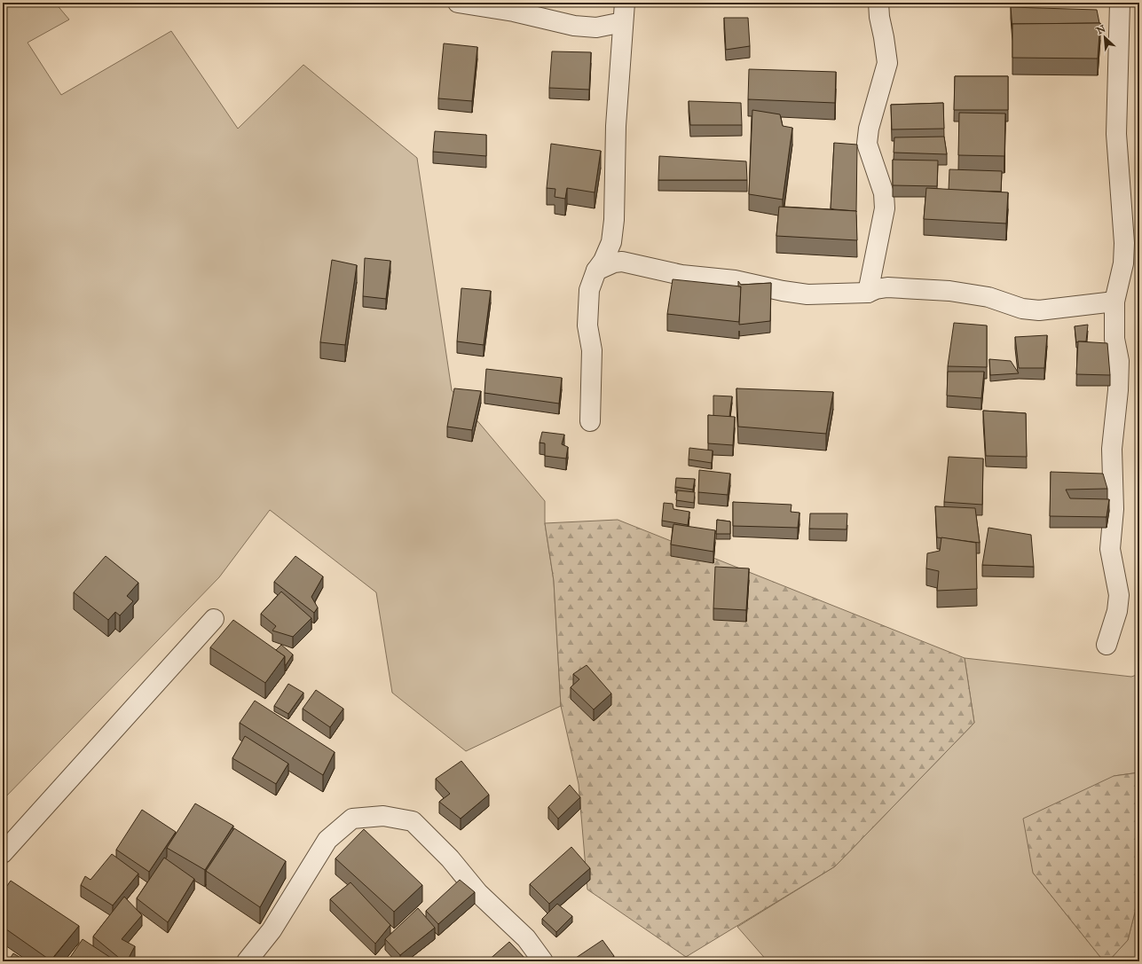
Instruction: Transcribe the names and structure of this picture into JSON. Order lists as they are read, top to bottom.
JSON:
{
  "north": "top left"
}
